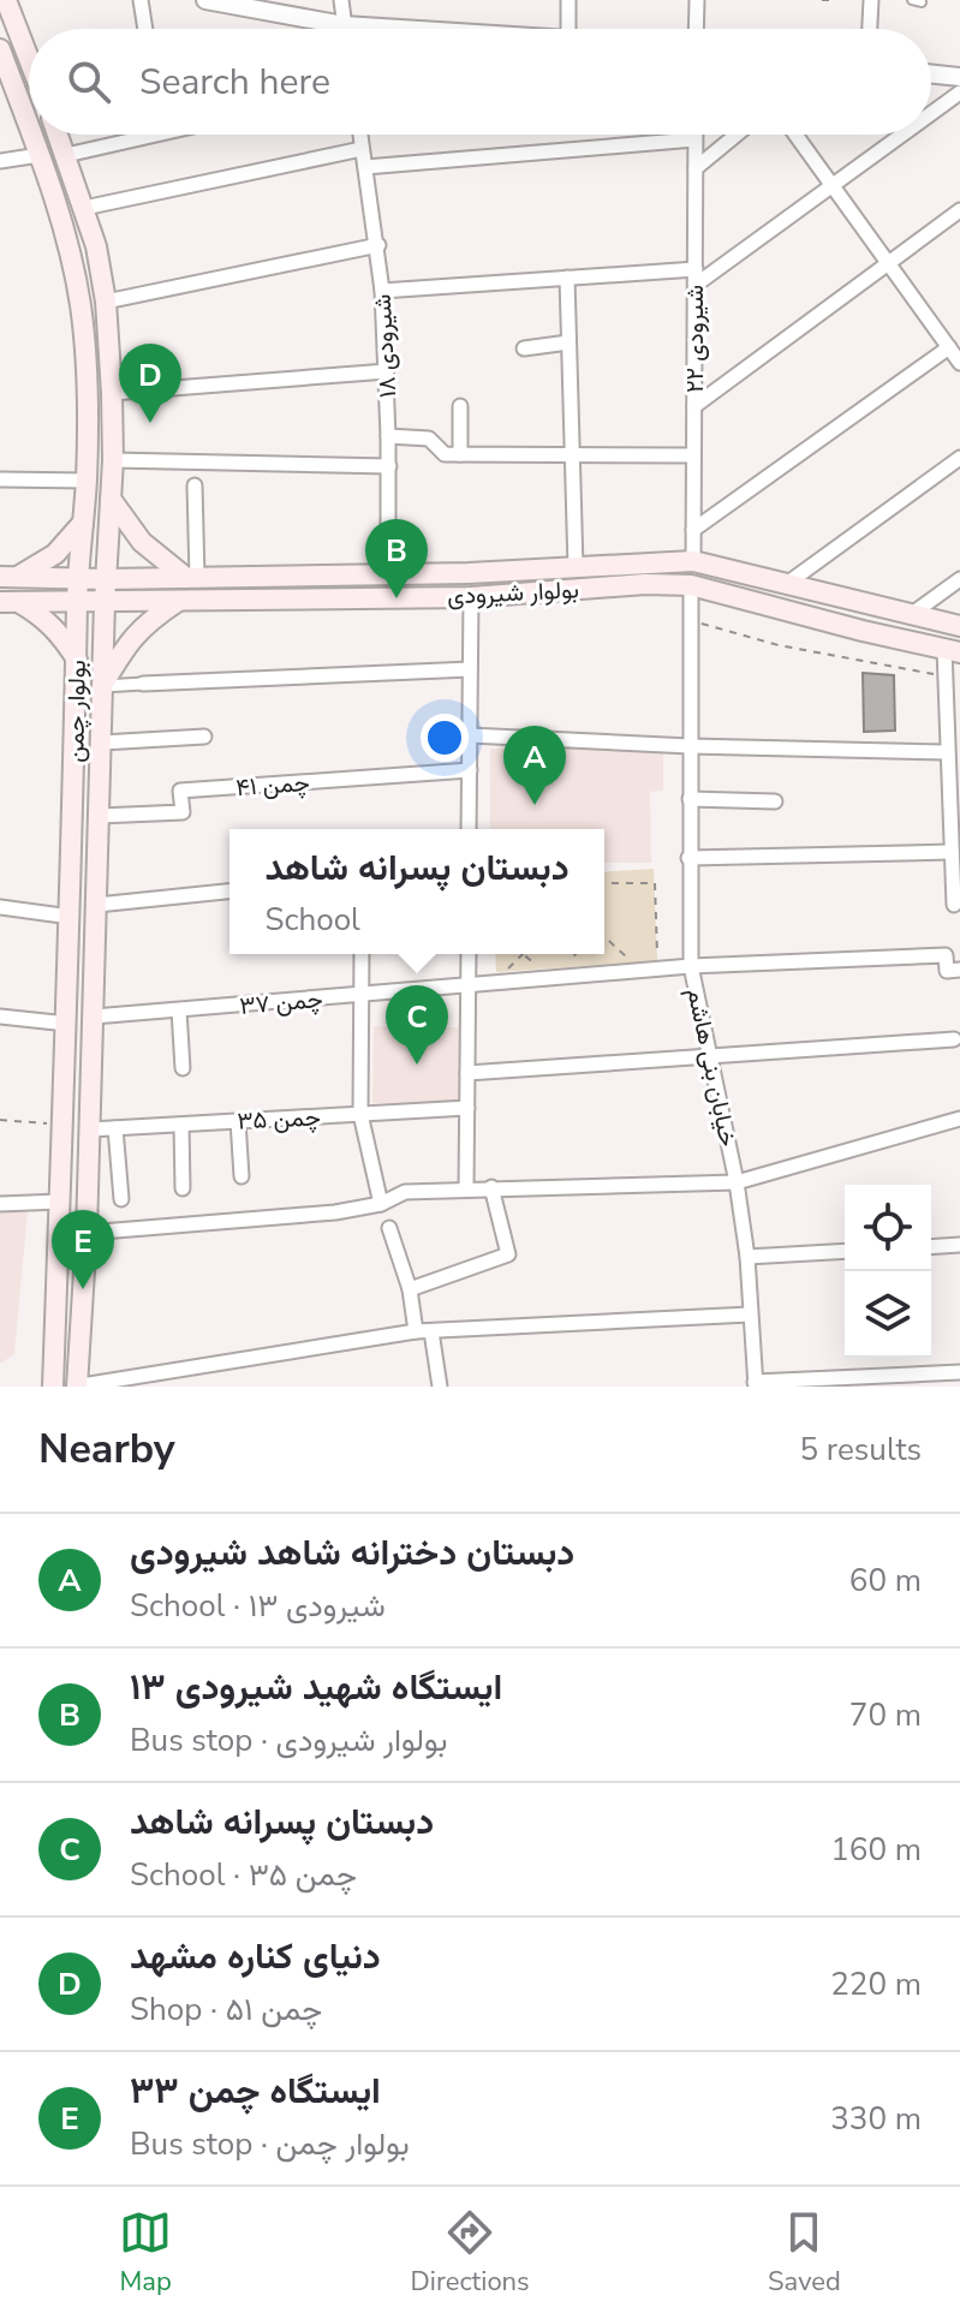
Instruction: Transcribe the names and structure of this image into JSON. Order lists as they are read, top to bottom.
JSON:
{
  "streets": {
    "main road": ["بولوار شیرودی", "بولوار چمن"],
    "street": [
      "شیرودی ۲۲",
      "شیرودی ۱۸",
      "چمن ۴۱",
      "چمن ۳۷",
      "خیابان بنی هاشم",
      "چمن ۳۵"
    ]
  },
  "crossings": [
    ["شیرودی ۲۲", "بولوار شیرودی"],
    ["شیرودی ۱۸", "بولوار شیرودی"],
    ["بولوار شیرودی", "بولوار چمن"],
    ["بولوار شیرودی", "خیابان بنی هاشم"],
    ["بولوار چمن", "چمن ۴۱"],
    ["بولوار چمن", "چمن ۳۷"],
    ["بولوار چمن", "چمن ۳۵"],
    ["چمن ۳۷", "خیابان بنی هاشم"]
  ],
  "page": {
    "search": "Search here",
    "pins": [
      "D",
      "B",
      "A",
      "C",
      "E"
    ],
    "popup": ["دبستان پسرانه شاهد", "School"],
    "heading": ["Nearby", "5 results"],
    "list": [
      {
        "mark": "A",
        "name": "دبستان دخترانه شاهد شیرودی",
        "note": "School · شیرودی ۱۳",
        "value": "60 m"
      },
      {
        "mark": "B",
        "name": "ایستگاه شهید شیرودی ۱۳",
        "note": "Bus stop · بولوار شیرودی",
        "value": "70 m"
      },
      {
        "mark": "C",
        "name": "دبستان پسرانه شاهد",
        "note": "School · چمن ۳۵",
        "value": "160 m"
      },
      {
        "mark": "D",
        "name": "دنیای کناره مشهد",
        "note": "Shop · چمن ۵۱",
        "value": "220 m"
      },
      {
        "mark": "E",
        "name": "ایستگاه چمن ۳۳",
        "note": "Bus stop · بولوار چمن",
        "value": "330 m"
      }
    ],
    "nav": ["Map", "Directions", "Saved"]
  }
}
